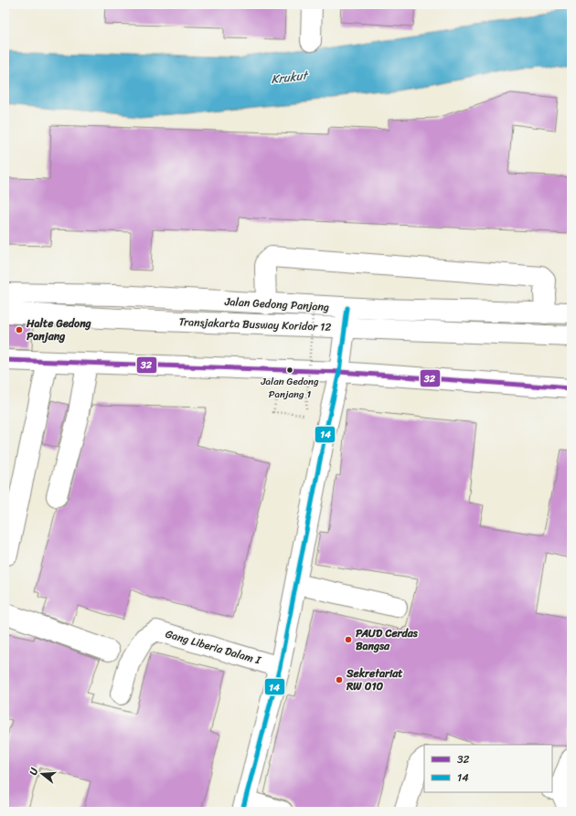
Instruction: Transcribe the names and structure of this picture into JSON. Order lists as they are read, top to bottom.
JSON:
{
  "streets": {
    "street": ["Jalan Gedong Panjang", "Transjakarta Busway Koridor 12", "Gang Liberia Dalam I"]
  },
  "water": ["Krukut"],
  "places": [
    "Halte Gedong Panjang",
    "Jalan Gedong Panjang 1",
    "PAUD Cerdas Bangsa",
    "Sekretariat RW 010"
  ],
  "lines": ["transit line 14", "transit line 32"],
  "legend": ["32", "14"],
  "north": "left"
}
